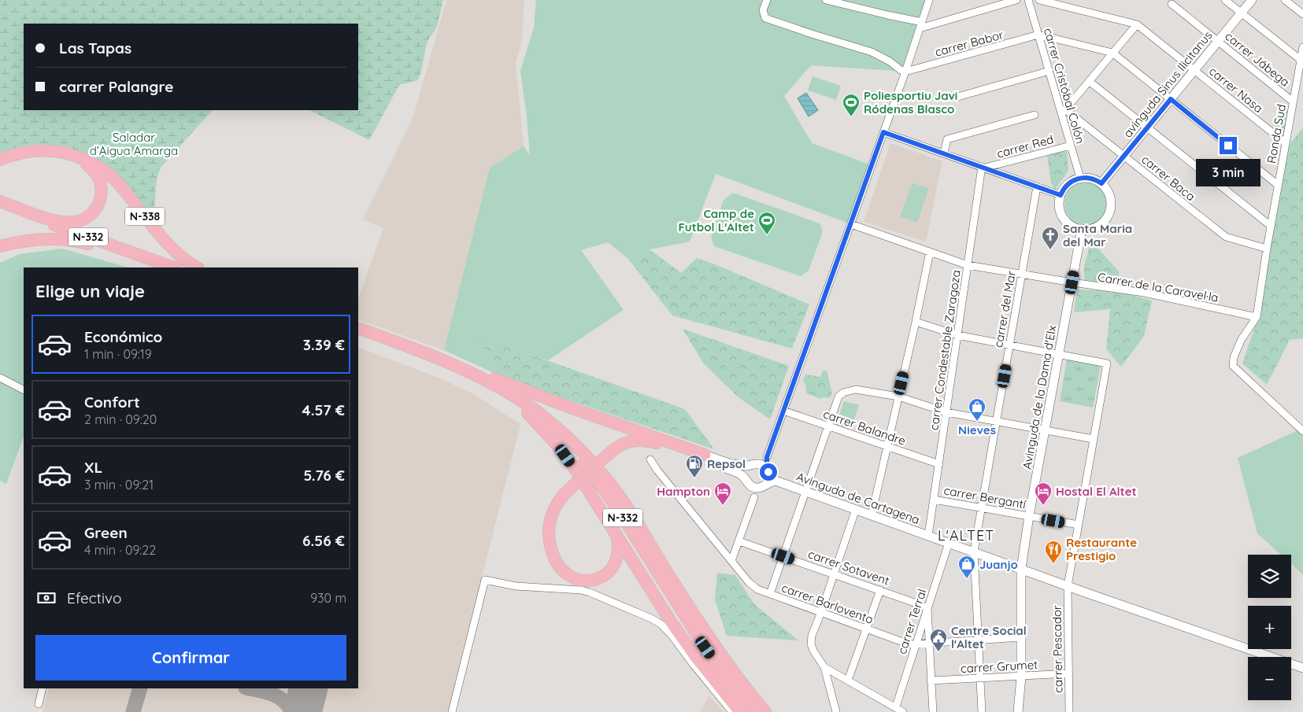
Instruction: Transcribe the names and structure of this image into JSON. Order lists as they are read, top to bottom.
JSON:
{
  "streets": {
    "highway": ["N-338", "N-332"],
    "main road": ["avinguda Sinus Ilicitanus", "Avinguda de la Dama d'Elx", "Avinguda de Cartagena"],
    "street": [
      "carrer Babor",
      "carrer Jábega",
      "carrer Cristóbal Colón",
      "carrer Nasa",
      "Ronda Sud",
      "carrer Red",
      "carrer Baca",
      "Carrer de la Caravel·la",
      "carrer del Mar",
      "carrer Condestable Zaragoza",
      "carrer Balandre",
      "carrer Bergantí",
      "carrer Sotavent",
      "carrer Barlovento",
      "carrer Terral",
      "carrer Pescador",
      "carrer Grumet"
    ]
  },
  "crossings": [
    ["carrer Babor", "carrer Cristóbal Colón"],
    ["carrer Jábega", "avinguda Sinus Ilicitanus"],
    ["carrer Jábega", "Ronda Sud"],
    ["avinguda Sinus Ilicitanus", "carrer Cristóbal Colón"],
    ["avinguda Sinus Ilicitanus", "carrer Nasa"],
    ["avinguda Sinus Ilicitanus", "carrer Baca"],
    ["avinguda Sinus Ilicitanus", "Avinguda de la Dama d'Elx"],
    ["carrer Cristóbal Colón", "carrer Red"],
    ["carrer Cristóbal Colón", "carrer Baca"],
    ["carrer Cristóbal Colón", "Avinguda de la Dama d'Elx"],
    ["carrer Nasa", "Ronda Sud"],
    ["Ronda Sud", "carrer Baca"],
    ["Ronda Sud", "Carrer de la Caravel·la"],
    ["carrer Red", "carrer Condestable Zaragoza"],
    ["Carrer de la Caravel·la", "carrer del Mar"],
    ["Carrer de la Caravel·la", "carrer Condestable Zaragoza"],
    ["Carrer de la Caravel·la", "Avinguda de la Dama d'Elx"],
    ["carrer del Mar", "carrer Bergantí"],
    ["carrer del Mar", "Avinguda de Cartagena"],
    ["carrer del Mar", "carrer Barlovento"],
    ["carrer del Mar", "carrer Grumet"],
    ["carrer Condestable Zaragoza", "carrer Balandre"],
    ["carrer Condestable Zaragoza", "carrer Bergantí"],
    ["carrer Condestable Zaragoza", "Avinguda de Cartagena"],
    ["Avinguda de la Dama d'Elx", "carrer Bergantí"],
    ["Avinguda de la Dama d'Elx", "Avinguda de Cartagena"],
    ["Avinguda de la Dama d'Elx", "carrer Barlovento"],
    ["Avinguda de la Dama d'Elx", "carrer Pescador"],
    ["Avinguda de la Dama d'Elx", "carrer Grumet"],
    ["carrer Bergantí", "carrer Pescador"],
    ["Avinguda de Cartagena", "carrer Terral"],
    ["Avinguda de Cartagena", "carrer Pescador"],
    ["carrer Sotavent", "carrer Terral"],
    ["carrer Barlovento", "carrer Terral"],
    ["carrer Pescador", "carrer Grumet"]
  ],
  "districts": ["L'ALTET"],
  "parks": ["Saladar d’Aigua Amarga"],
  "places": {
    "sports": ["Poliesportiu Javi Ródenas Blasco", "Camp de Futbol L'Altet"],
    "church": ["Santa Maria del Mar"],
    "shop": ["Nieves", "Juanjo"],
    "fuel station": ["Repsol"],
    "hotel": ["Hampton", "Hostal El Altet"],
    "restaurant": ["Restaurante Prestigio"],
    "public building": ["Centre Social l'Altet"]
  },
  "page": {
    "banner": ["Las Tapas", "carrer Palangre"],
    "bubble": "3 min",
    "heading": "Elige un viaje",
    "list": [
      {
        "name": "Económico",
        "note": "1 min · 09:19",
        "value": "3.39 €"
      },
      {
        "name": "Confort",
        "note": "2 min · 09:20",
        "value": "4.57 €"
      },
      {
        "name": "XL",
        "note": "3 min · 09:21",
        "value": "5.76 €"
      },
      {
        "name": "Green",
        "note": "4 min · 09:22",
        "value": "6.56 €"
      }
    ],
    "map_buttons": ["+", "−"],
    "pay": ["Efectivo", "930 m"],
    "buttons": "Confirmar"
  }
}
